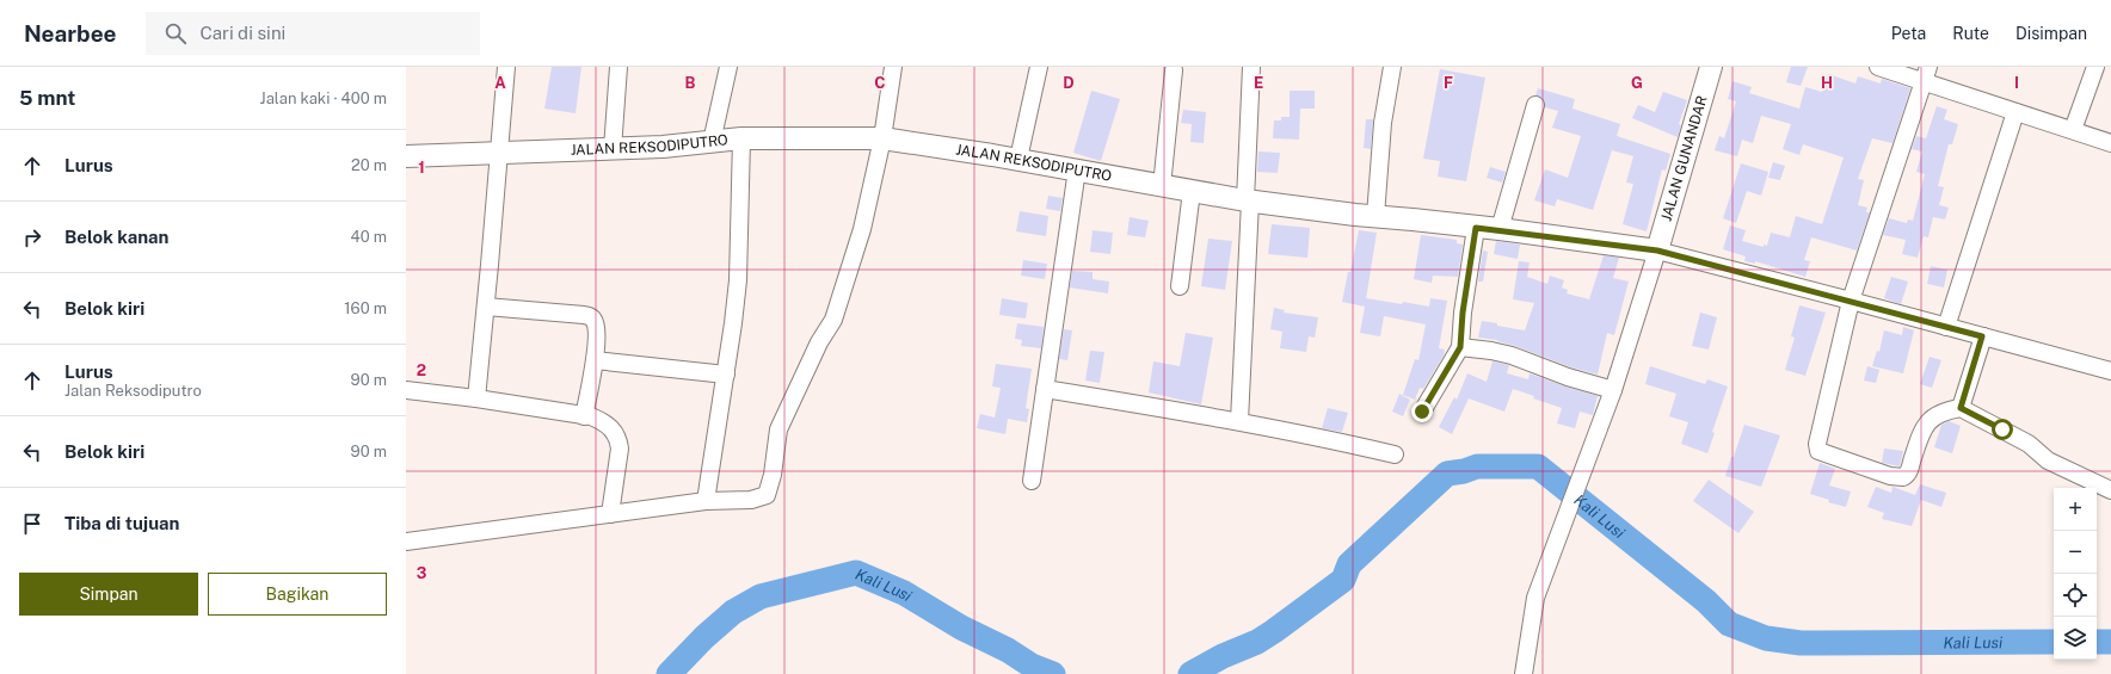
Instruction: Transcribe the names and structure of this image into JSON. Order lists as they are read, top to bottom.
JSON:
{
  "streets": {
    "main road": ["JALAN REKSODIPUTRO", "JALAN GUNANDAR"]
  },
  "crossings": [
    ["JALAN REKSODIPUTRO", "JALAN GUNANDAR"]
  ],
  "water": ["Kali Lusi"],
  "page": {
    "header": "Nearbee",
    "search": "Cari di sini",
    "nav": ["Peta", "Rute", "Disimpan"],
    "heading": ["5 mnt", "Jalan kaki · 400 m"],
    "list": [
      ["Lurus", "20 m"],
      ["Belok kanan", "40 m"],
      ["Belok kiri", "160 m"],
      ["Lurus", "Jalan Reksodiputro", "90 m"],
      ["Belok kiri", "90 m"],
      "Tiba di tujuan"
    ],
    "map_buttons": ["+", "−"],
    "buttons": ["Simpan", "Bagikan"]
  },
  "grid": {
    "columns": [
      "A",
      "B",
      "C",
      "D",
      "E",
      "F",
      "G",
      "H",
      "I"
    ],
    "rows": ["1", "2", "3"]
  }
}
